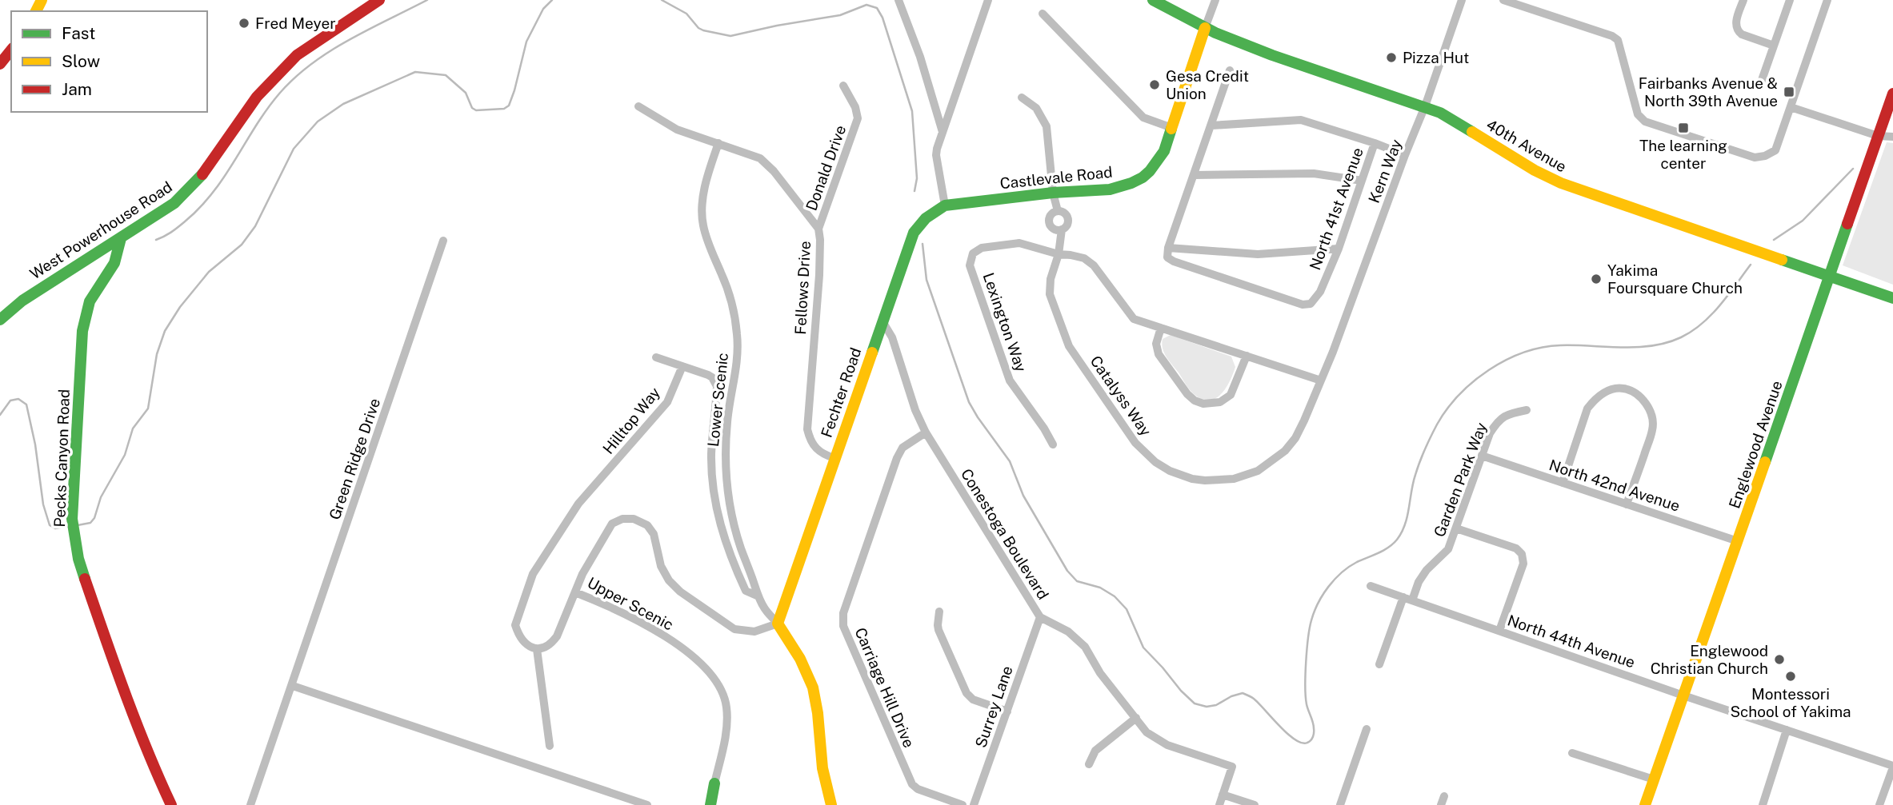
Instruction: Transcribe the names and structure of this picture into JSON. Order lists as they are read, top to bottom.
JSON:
{
  "streets": {
    "main road": [
      "40th Avenue",
      "Castlevale Road",
      "West Powerhouse Road",
      "Fechter Road",
      "Englewood Avenue",
      "Pecks Canyon Road"
    ],
    "street": [
      "Donald Drive",
      "Kern Way",
      "North 41st Avenue",
      "Fellows Drive",
      "Lexington Way",
      "Catalyss Way",
      "Lower Scenic",
      "Hilltop Way",
      "Green Ridge Drive",
      "Garden Park Way",
      "North 42nd Avenue",
      "Conestoga Boulevard",
      "Upper Scenic",
      "North 44th Avenue",
      "Carriage Hill Drive",
      "Surrey Lane"
    ]
  },
  "crossings": [
    ["40th Avenue", "Kern Way"],
    ["40th Avenue", "Castlevale Road"],
    ["40th Avenue", "Englewood Avenue"],
    ["Donald Drive", "Fellows Drive"],
    ["Kern Way", "North 41st Avenue"],
    ["Kern Way", "Catalyss Way"],
    ["Castlevale Road", "Fechter Road"],
    ["Castlevale Road", "Catalyss Way"],
    ["West Powerhouse Road", "Pecks Canyon Road"],
    ["Fellows Drive", "Fechter Road"],
    ["Fellows Drive", "Lower Scenic"],
    ["Lexington Way", "Catalyss Way"],
    ["Fechter Road", "Lower Scenic"],
    ["Fechter Road", "Conestoga Boulevard"],
    ["Fechter Road", "Upper Scenic"],
    ["Lower Scenic", "Upper Scenic"],
    ["Englewood Avenue", "North 42nd Avenue"],
    ["Englewood Avenue", "North 44th Avenue"],
    ["Garden Park Way", "North 42nd Avenue"],
    ["Garden Park Way", "North 44th Avenue"],
    ["Conestoga Boulevard", "Carriage Hill Drive"],
    ["Conestoga Boulevard", "Surrey Lane"]
  ],
  "places": {
    "other": [
      "Fred Meyer",
      "Pizza Hut",
      "Gesa Credit Union",
      "Yakima Foursquare Church",
      "Englewood Christian Church",
      "Montessori School of Yakima"
    ],
    "transit": ["Fairbanks Avenue & North 39th Avenue", "The learning center"]
  },
  "legend": ["Fast", "Slow", "Jam"]
}
